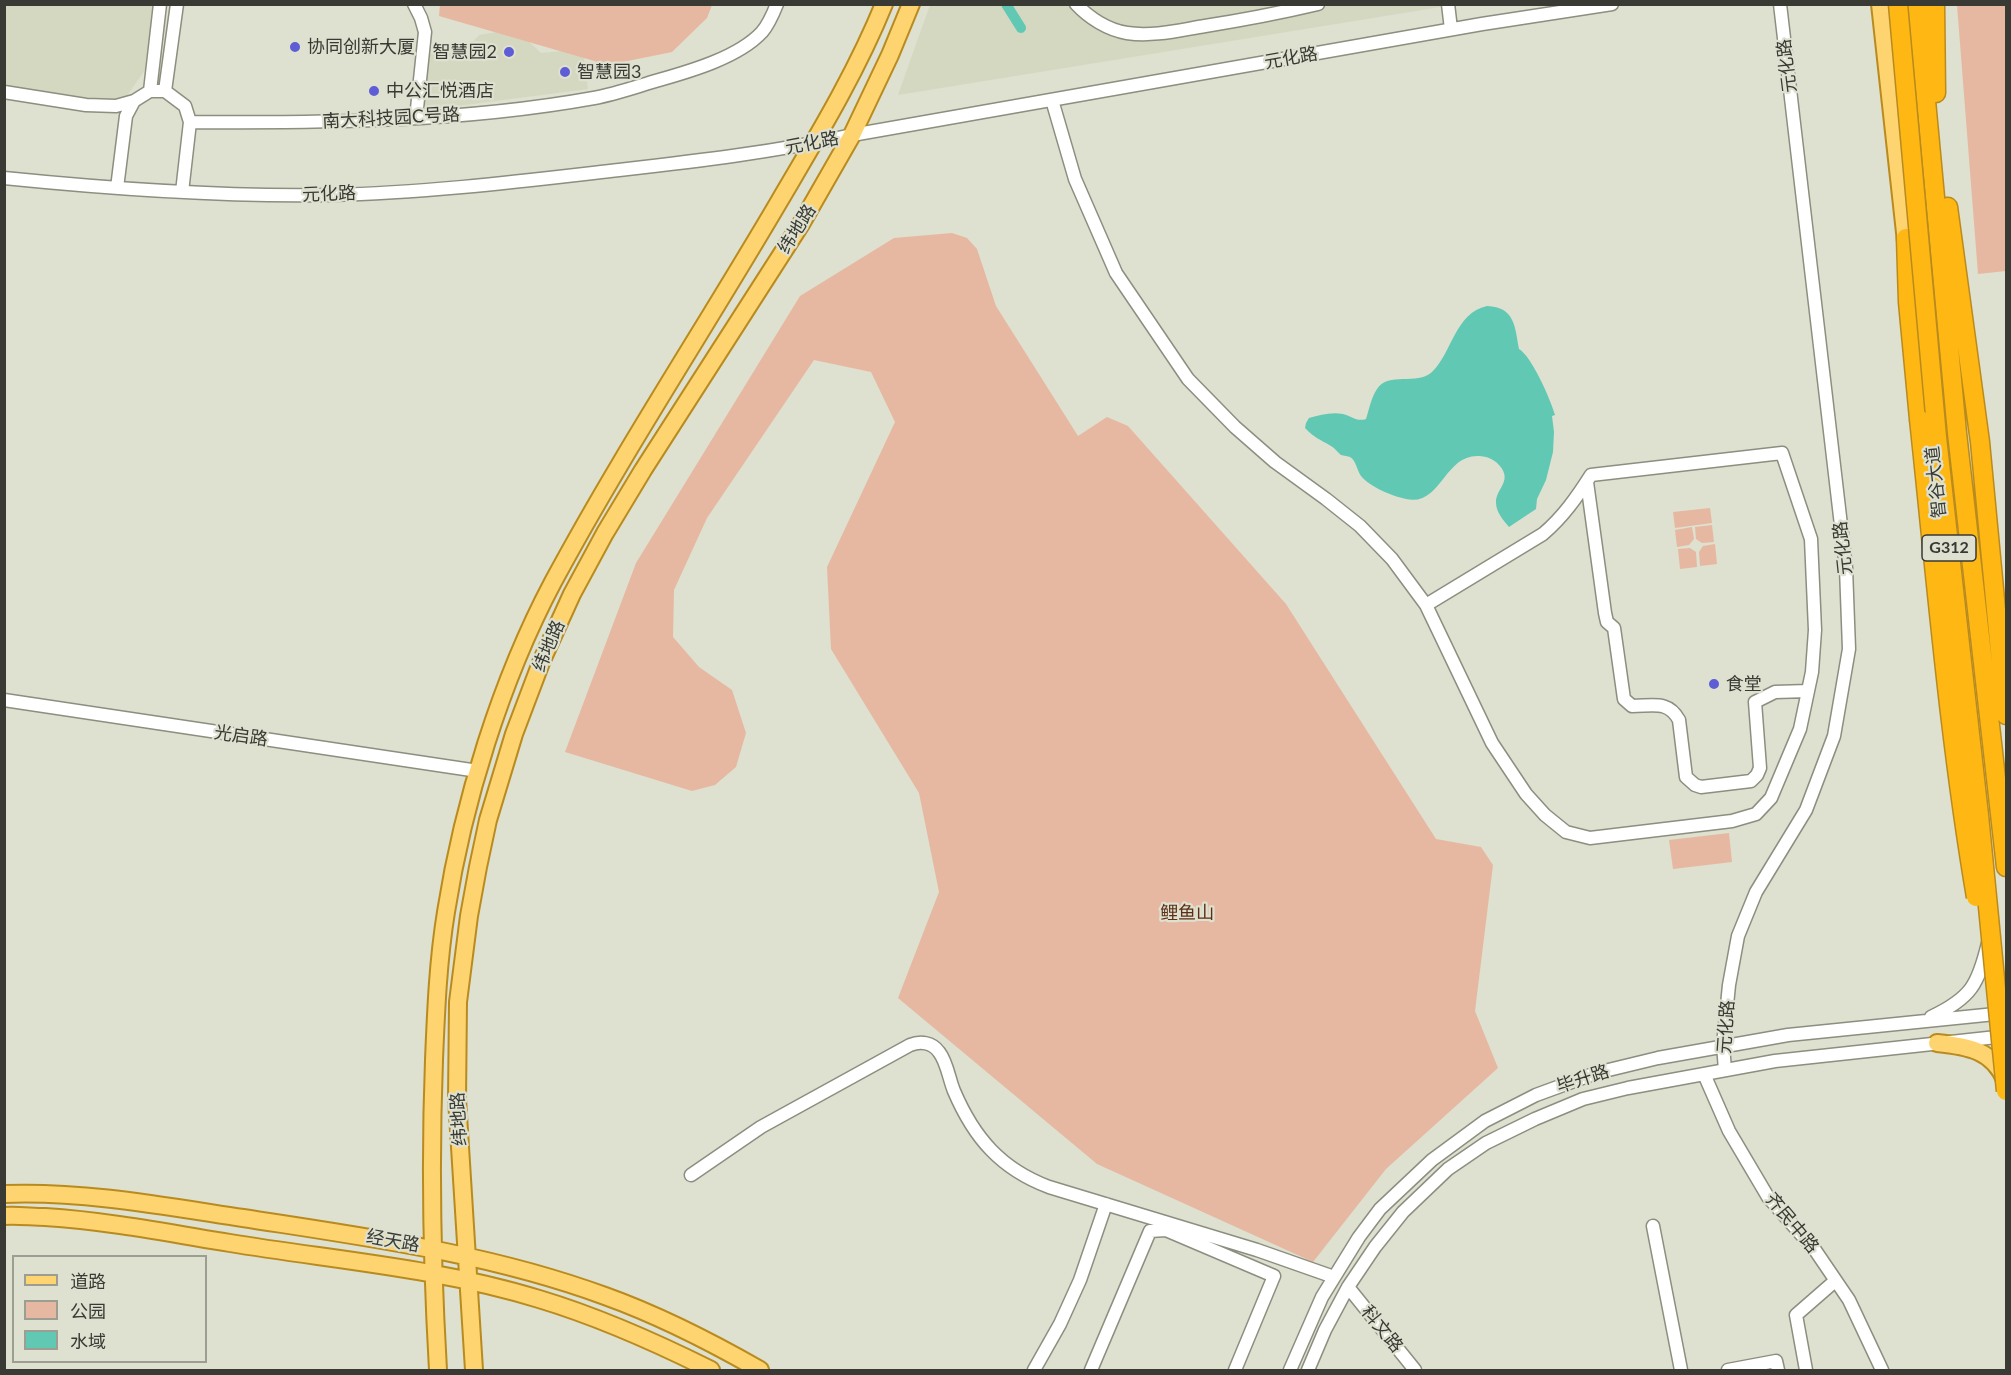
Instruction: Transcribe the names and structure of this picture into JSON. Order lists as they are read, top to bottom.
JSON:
{
  "streets": {
    "highway": ["智谷大道", "G312"],
    "main road": ["纬地路", "经天路"],
    "street": [
      "元化路",
      "南大科技园C号路",
      "光启路",
      "毕升路",
      "齐民中路",
      "科文路"
    ]
  },
  "crossings": [
    ["元化路", "纬地路"],
    ["元化路", "毕升路"],
    ["纬地路", "光启路"],
    ["纬地路", "经天路"],
    ["智谷大道", "毕升路"],
    ["毕升路", "齐民中路"],
    ["毕升路", "科文路"]
  ],
  "parks": ["鲤鱼山"],
  "places": [
    "协同创新大厦",
    "智慧园2",
    "智慧园3",
    "中公汇悦酒店",
    "食堂"
  ],
  "legend": ["道路", "公园", "水域"]
}
